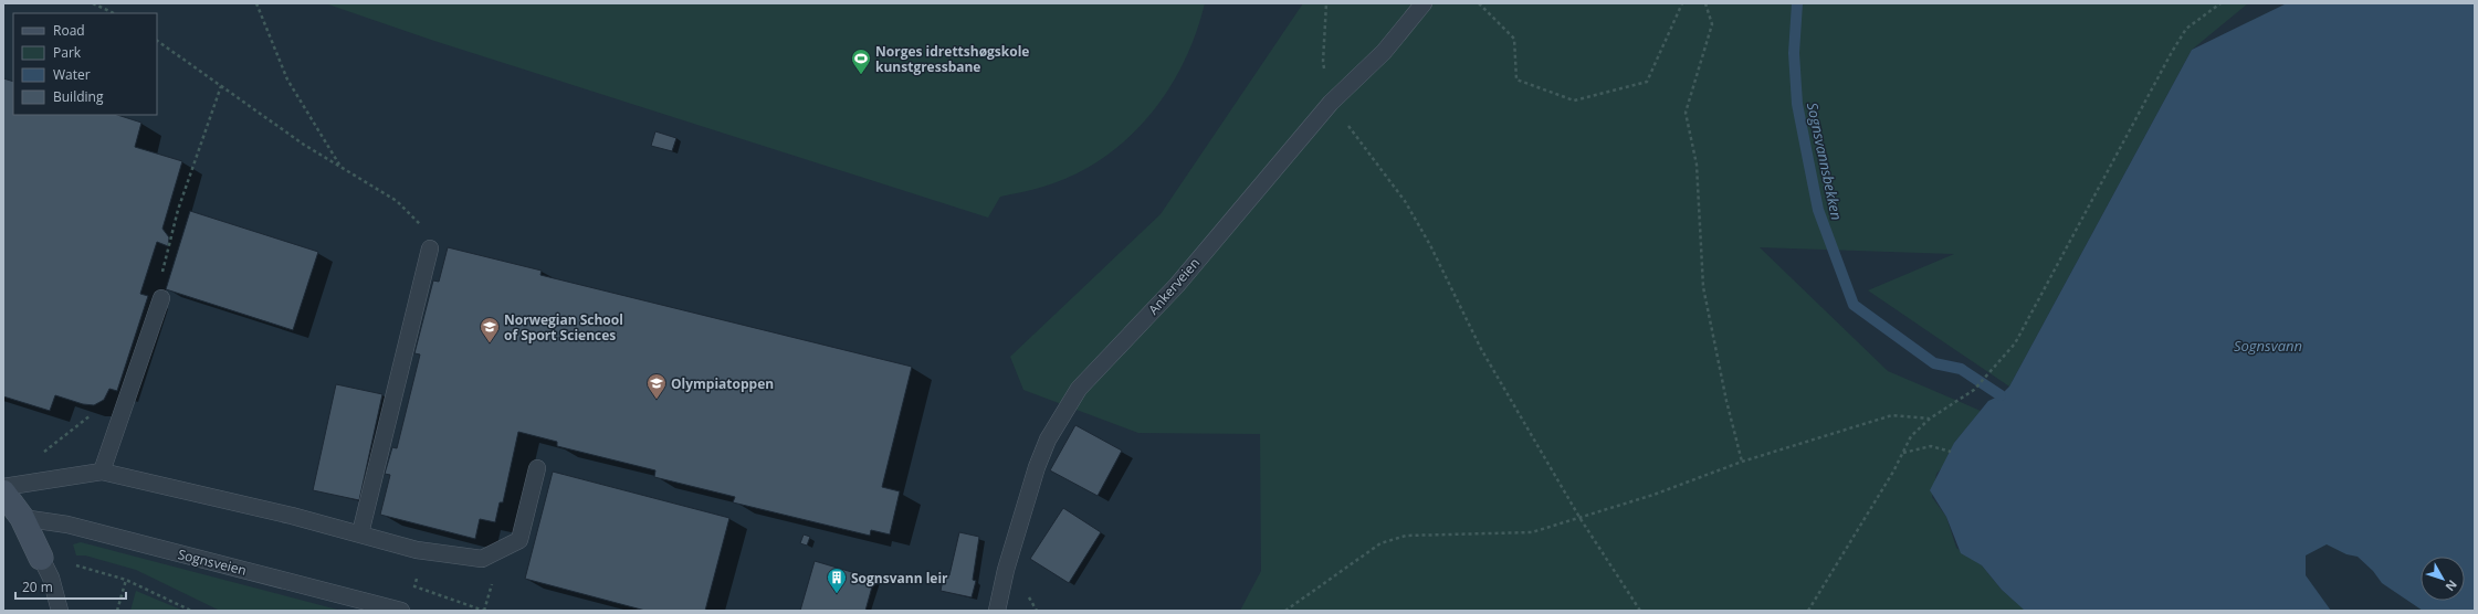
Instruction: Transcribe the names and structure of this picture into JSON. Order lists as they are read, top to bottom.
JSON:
{
  "streets": {
    "lane": ["Ankerveien", "Sognsveien"]
  },
  "water": ["Sognsvannsbekken", "Sognsvann"],
  "places": {
    "sports": ["Norges idrettshøgskole kunstgressbane"],
    "school or university": ["Norwegian School of Sport Sciences", "Olympiatoppen"],
    "building": ["Sognsvann leir"]
  },
  "legend": [
    "Road",
    "Park",
    "Water",
    "Building"
  ],
  "scale_bar": "20 m",
  "north": "bottom right"
}
